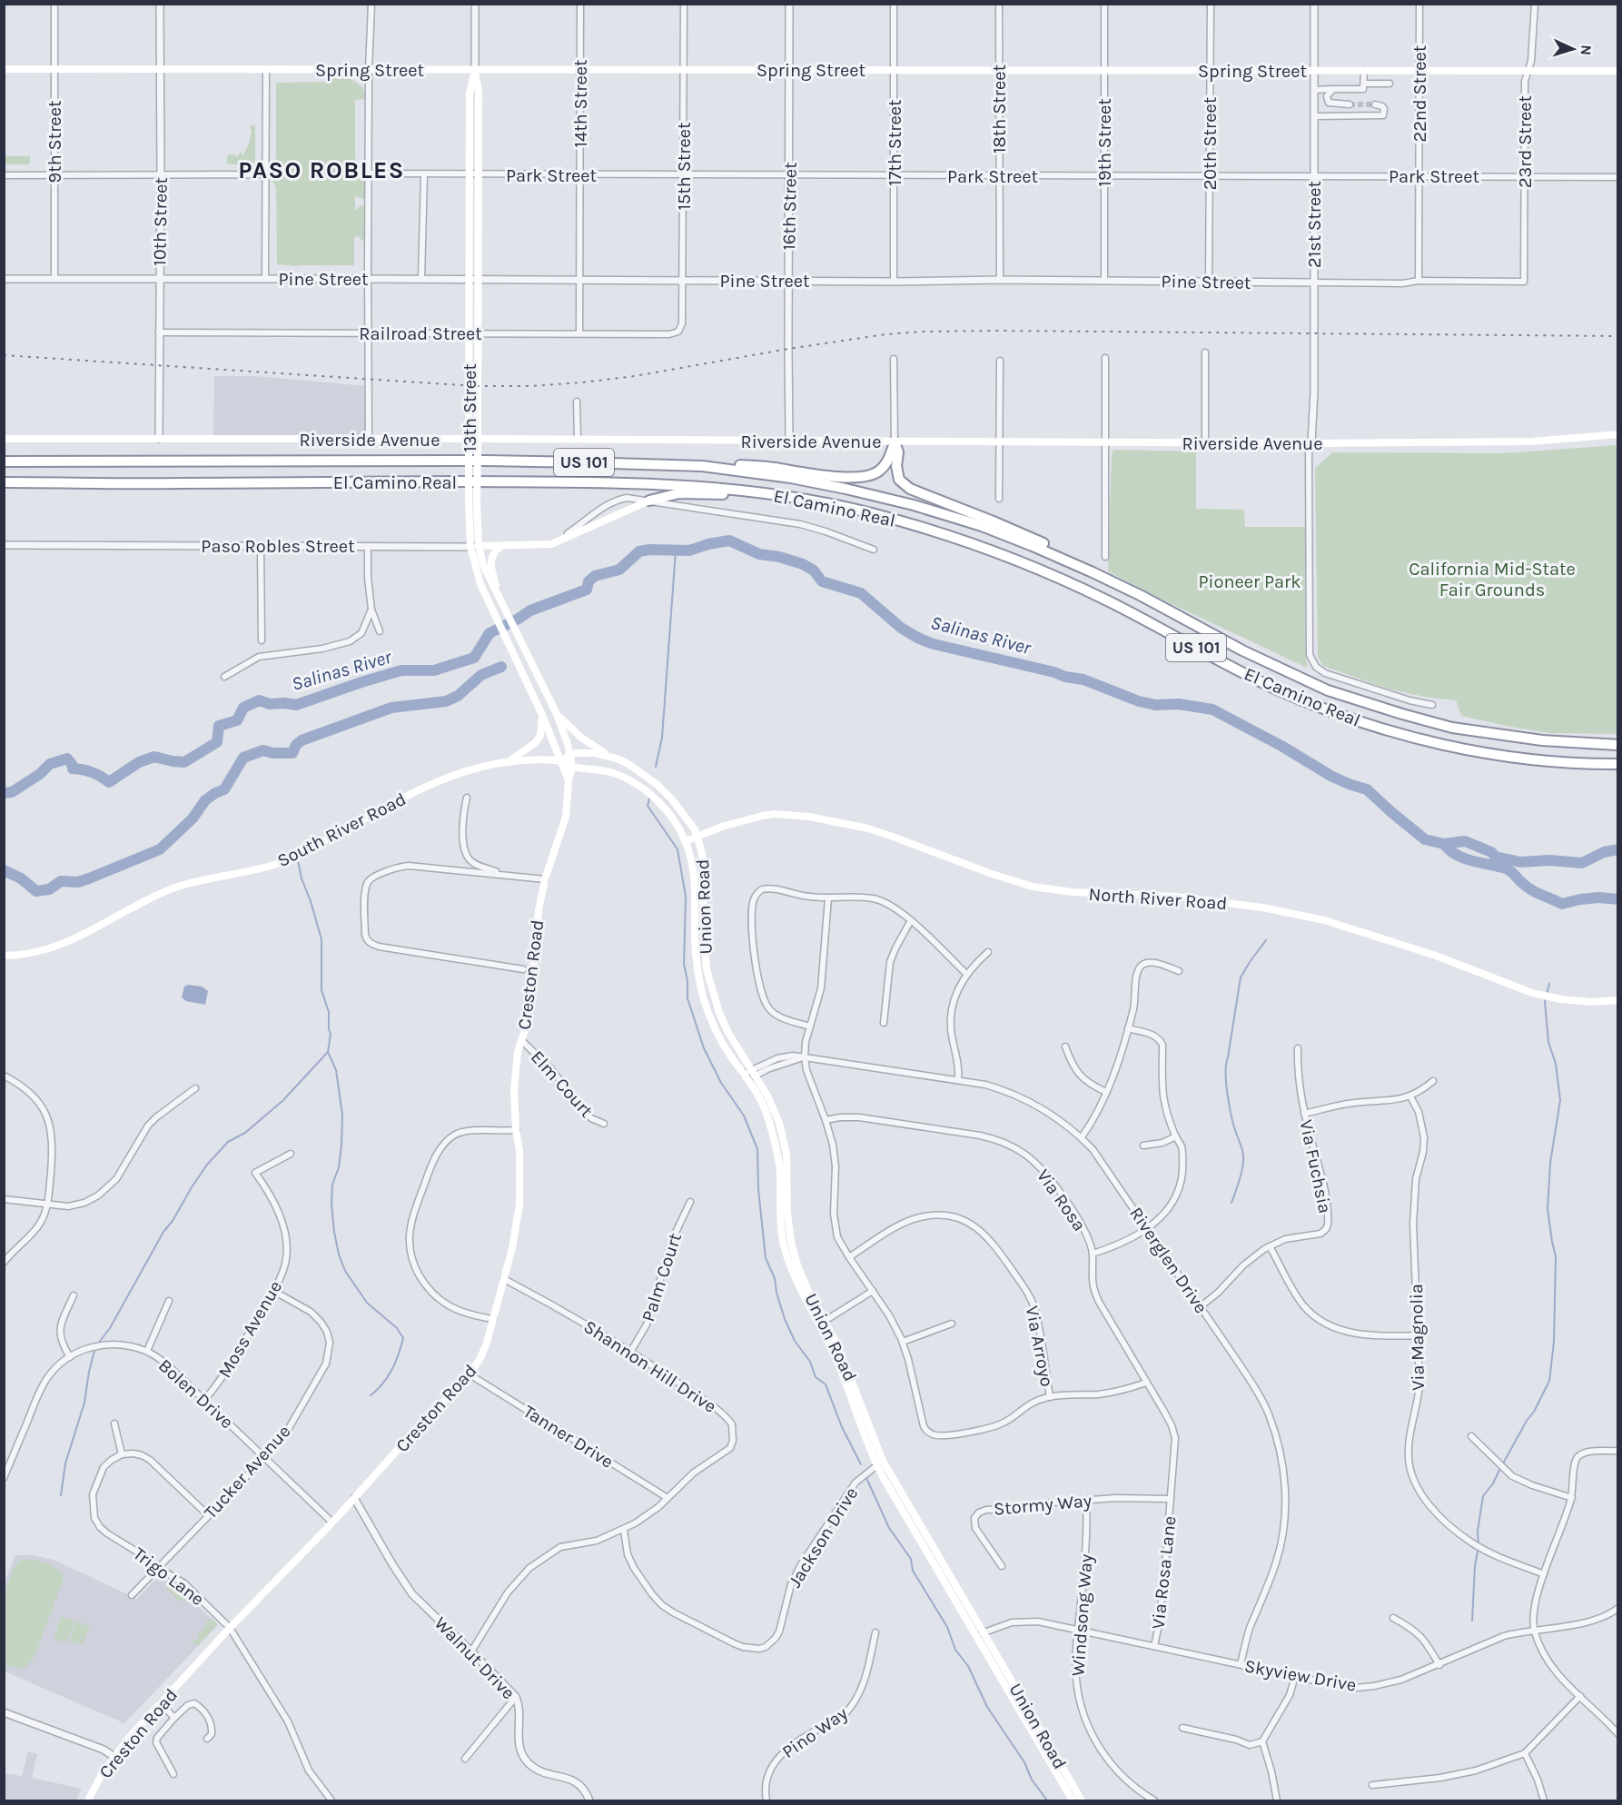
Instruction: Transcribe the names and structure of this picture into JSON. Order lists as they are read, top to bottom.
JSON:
{
  "streets": {
    "highway": ["US 101", "El Camino Real"],
    "main road": [
      "Spring Street",
      "13th Street",
      "Riverside Avenue",
      "Paso Robles Street",
      "South River Road",
      "North River Road",
      "Union Road",
      "Creston Road"
    ],
    "street": [
      "22nd Street",
      "14th Street",
      "18th Street",
      "9th Street",
      "23rd Street",
      "17th Street",
      "19th Street",
      "20th Street",
      "15th Street",
      "Park Street",
      "16th Street",
      "10th Street",
      "21st Street",
      "Pine Street",
      "Railroad Street",
      "Elm Court",
      "Via Fuchsia",
      "Via Rosa",
      "Riverglen Drive",
      "Palm Court",
      "Moss Avenue",
      "Via Magnolia",
      "Via Arroyo",
      "Shannon Hill Drive",
      "Bolen Drive",
      "Tanner Drive",
      "Tucker Avenue",
      "Stormy Way",
      "Jackson Drive",
      "Via Rosa Lane",
      "Trigo Lane",
      "Windsong Way",
      "Walnut Drive",
      "Skyview Drive",
      "Pino Way"
    ]
  },
  "crossings": [
    ["Spring Street", "22nd Street"],
    ["Spring Street", "14th Street"],
    ["Spring Street", "18th Street"],
    ["Spring Street", "9th Street"],
    ["Spring Street", "23rd Street"],
    ["Spring Street", "17th Street"],
    ["Spring Street", "19th Street"],
    ["Spring Street", "20th Street"],
    ["Spring Street", "15th Street"],
    ["Spring Street", "16th Street"],
    ["Spring Street", "10th Street"],
    ["Spring Street", "21st Street"],
    ["Spring Street", "13th Street"],
    ["22nd Street", "Park Street"],
    ["22nd Street", "Pine Street"],
    ["14th Street", "Park Street"],
    ["14th Street", "Pine Street"],
    ["14th Street", "Railroad Street"],
    ["18th Street", "Park Street"],
    ["18th Street", "Pine Street"],
    ["9th Street", "Pine Street"],
    ["23rd Street", "Park Street"],
    ["23rd Street", "Pine Street"],
    ["17th Street", "Park Street"],
    ["17th Street", "Pine Street"],
    ["19th Street", "Park Street"],
    ["19th Street", "Pine Street"],
    ["20th Street", "Park Street"],
    ["20th Street", "Pine Street"],
    ["15th Street", "Park Street"],
    ["15th Street", "Pine Street"],
    ["15th Street", "Railroad Street"],
    ["Park Street", "16th Street"],
    ["Park Street", "21st Street"],
    ["Park Street", "13th Street"],
    ["16th Street", "Pine Street"],
    ["16th Street", "Riverside Avenue"],
    ["10th Street", "Pine Street"],
    ["10th Street", "Railroad Street"],
    ["10th Street", "Riverside Avenue"],
    ["21st Street", "Pine Street"],
    ["21st Street", "Riverside Avenue"],
    ["Pine Street", "13th Street"],
    ["Railroad Street", "13th Street"],
    ["13th Street", "Riverside Avenue"],
    ["13th Street", "Paso Robles Street"],
    ["13th Street", "South River Road"],
    ["13th Street", "Creston Road"],
    ["South River Road", "Creston Road"],
    ["North River Road", "Union Road"],
    ["Union Road", "Riverglen Drive"],
    ["Union Road", "Jackson Drive"],
    ["Union Road", "Skyview Drive"],
    ["Creston Road", "Elm Court"],
    ["Creston Road", "Shannon Hill Drive"],
    ["Creston Road", "Bolen Drive"],
    ["Creston Road", "Tanner Drive"],
    ["Creston Road", "Trigo Lane"],
    ["Creston Road", "Walnut Drive"],
    ["Via Fuchsia", "Riverglen Drive"],
    ["Via Rosa", "Stormy Way"],
    ["Via Rosa", "Via Rosa Lane"],
    ["Riverglen Drive", "Skyview Drive"],
    ["Palm Court", "Shannon Hill Drive"],
    ["Moss Avenue", "Bolen Drive"],
    ["Moss Avenue", "Tucker Avenue"],
    ["Shannon Hill Drive", "Tanner Drive"],
    ["Shannon Hill Drive", "Jackson Drive"],
    ["Shannon Hill Drive", "Walnut Drive"],
    ["Bolen Drive", "Tucker Avenue"],
    ["Tucker Avenue", "Trigo Lane"],
    ["Stormy Way", "Via Rosa Lane"],
    ["Stormy Way", "Windsong Way"],
    ["Via Rosa Lane", "Skyview Drive"],
    ["Windsong Way", "Skyview Drive"]
  ],
  "districts": ["PASO ROBLES"],
  "water": ["Salinas River"],
  "parks": ["California Mid-State Fair Grounds", "Pioneer Park"],
  "north": "right"
}
